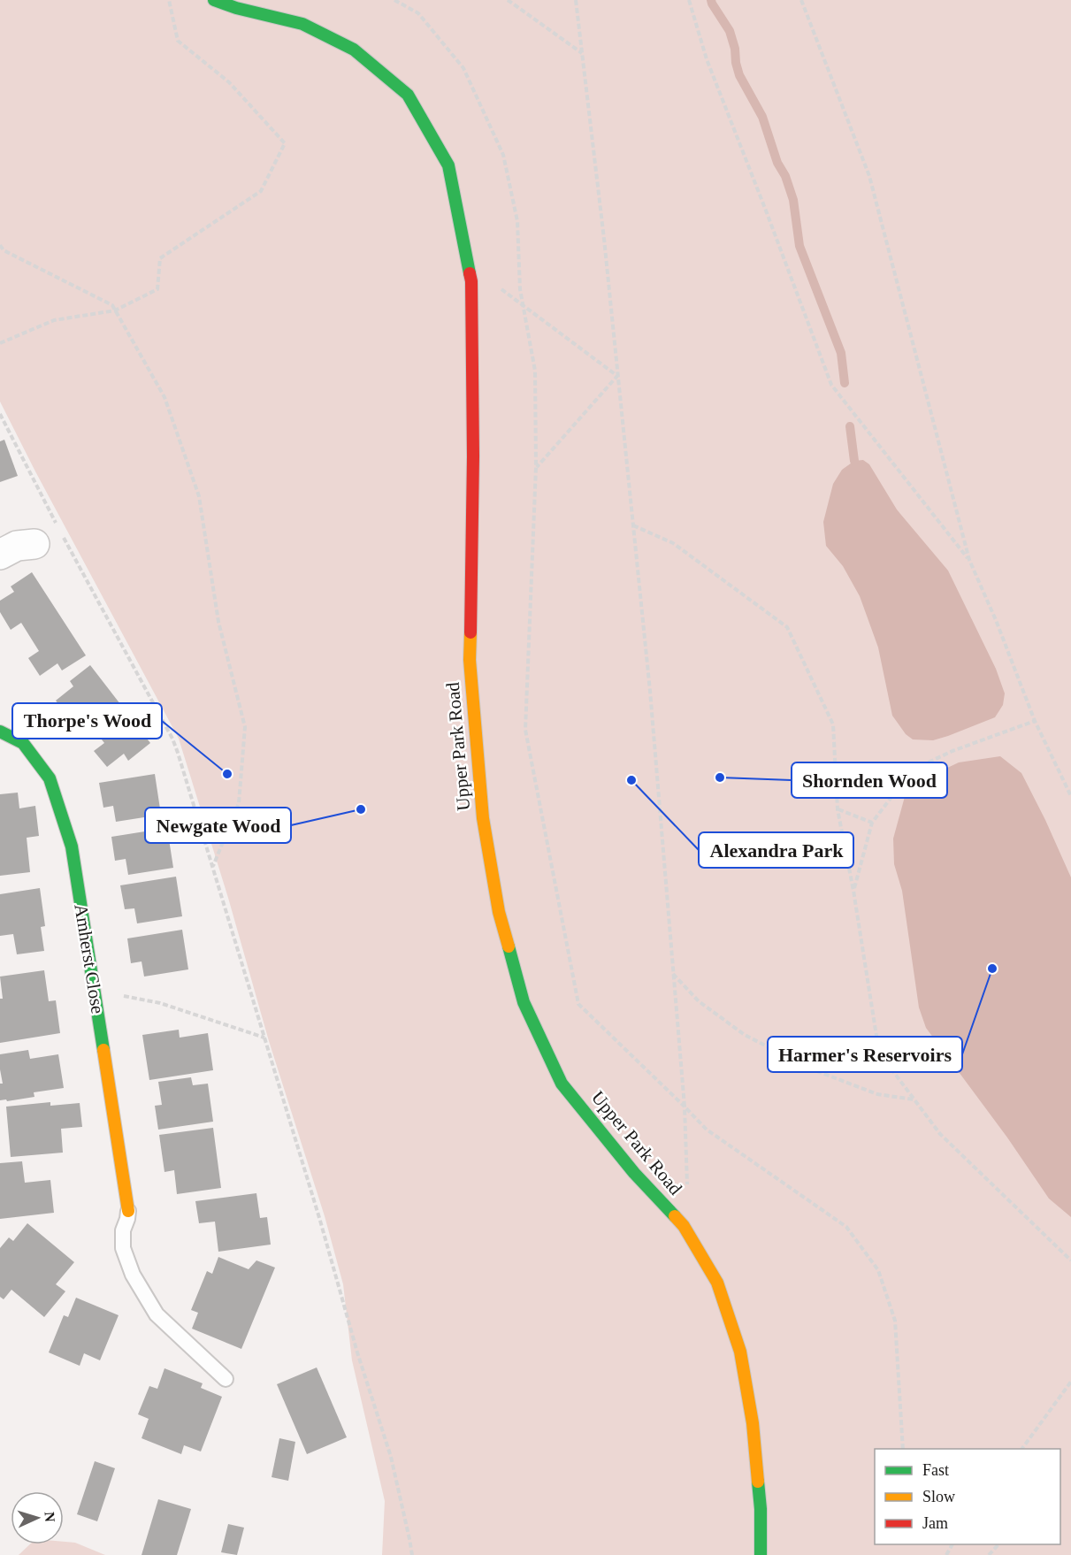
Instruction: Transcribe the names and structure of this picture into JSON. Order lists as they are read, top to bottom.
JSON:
{
  "streets": {
    "street": ["Upper Park Road", "Amherst Close"]
  },
  "places": [
    "Thorpe's Wood",
    "Shornden Wood",
    "Alexandra Park",
    "Newgate Wood",
    "Harmer's Reservoirs"
  ],
  "legend": ["Fast", "Slow", "Jam"],
  "north": "right"
}
